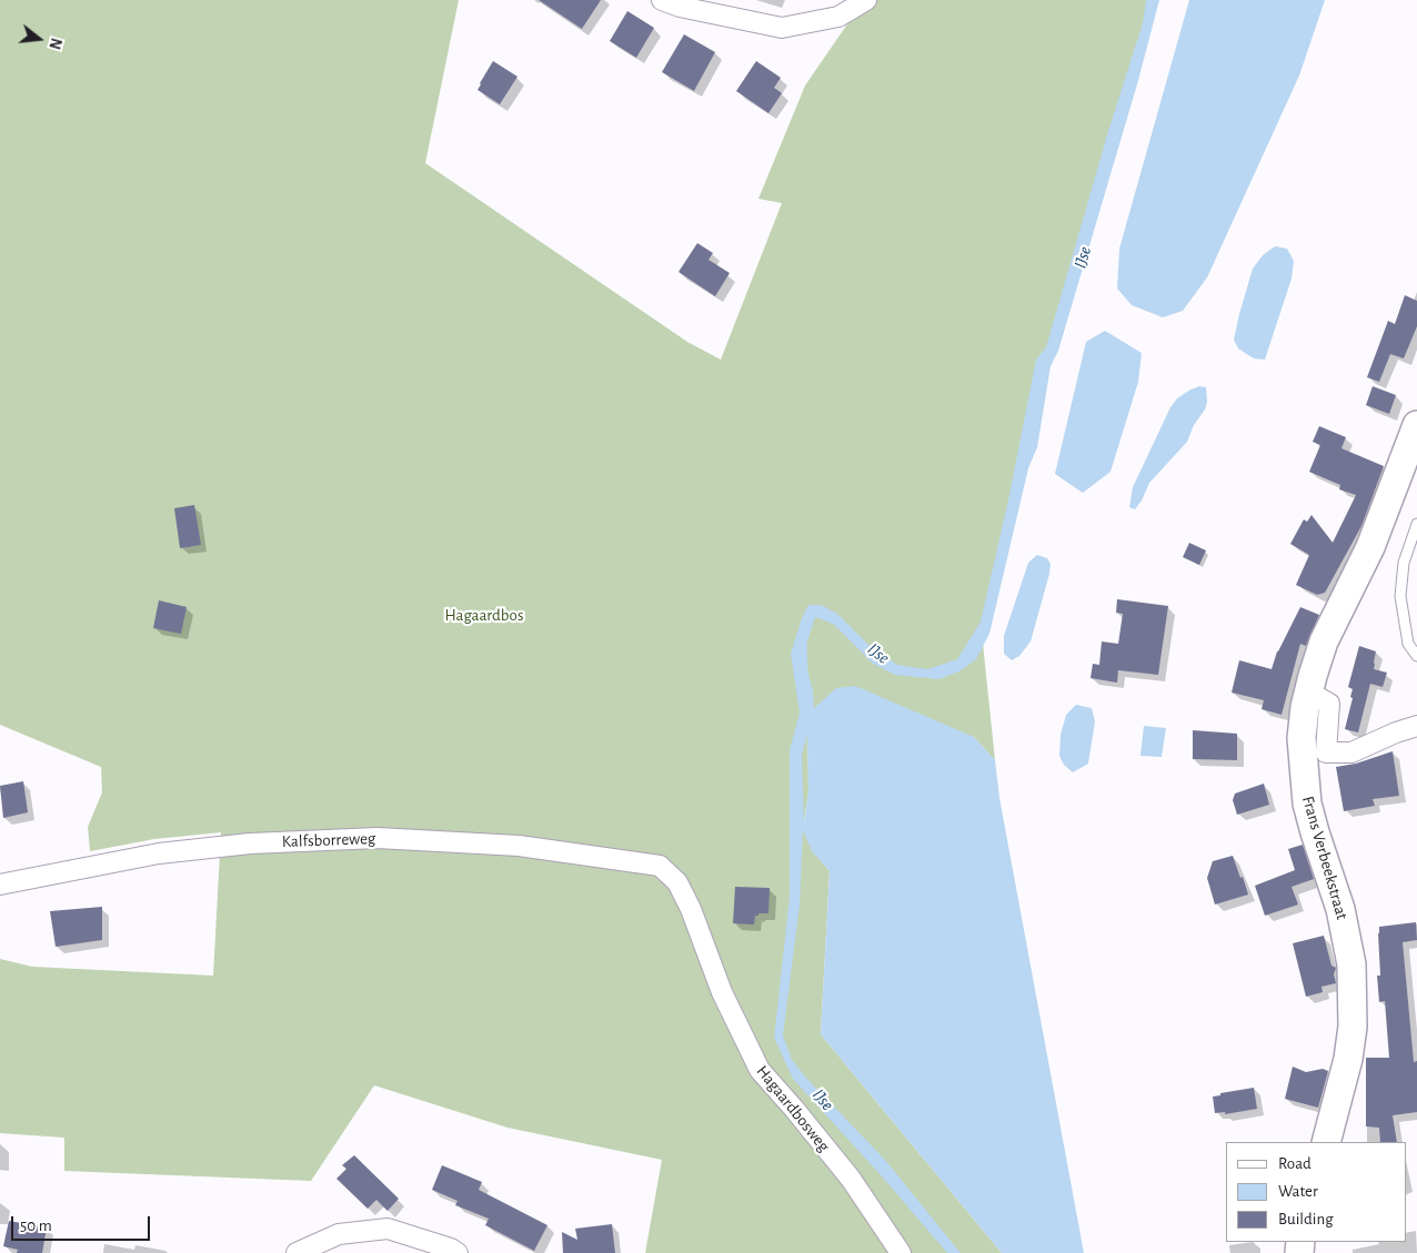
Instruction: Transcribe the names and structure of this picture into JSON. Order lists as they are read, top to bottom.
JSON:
{
  "streets": {
    "main road": ["Frans Verbeekstraat"],
    "street": ["Kalfsborreweg", "Hagaardbosweg"]
  },
  "crossings": [
    ["Kalfsborreweg", "Hagaardbosweg"]
  ],
  "water": ["IJse"],
  "parks": ["Hagaardbos"],
  "legend": ["Road", "Water", "Building"],
  "scale_bar": "50 m",
  "north": "right"
}
